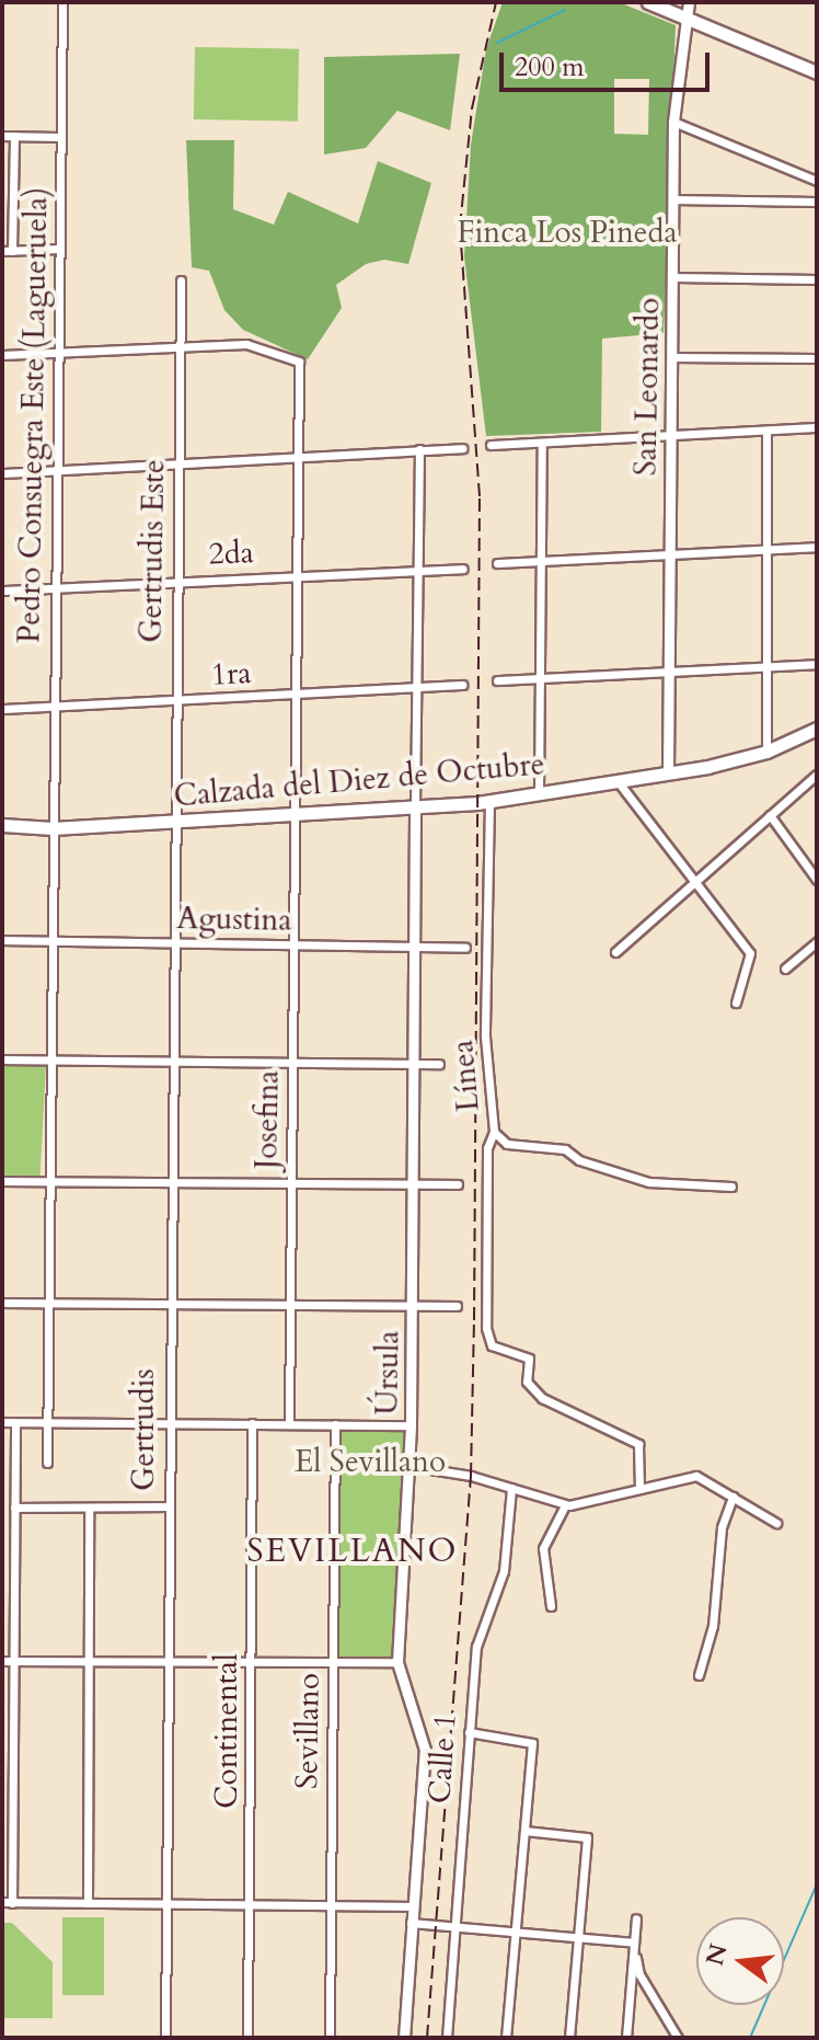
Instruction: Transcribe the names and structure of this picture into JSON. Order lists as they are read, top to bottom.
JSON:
{
  "streets": {
    "main road": ["Calzada del Diez de Octubre"],
    "street": [
      "San Leonardo",
      "Pedro Consuegra Este (Lagueruela)",
      "Gertrudis Este",
      "2da",
      "1ra",
      "Agustina",
      "Línea",
      "Josefina",
      "Úrsula",
      "Gertrudis",
      "Continental",
      "Sevillano",
      "Calle 1"
    ]
  },
  "crossings": [
    ["San Leonardo", "Calzada del Diez de Octubre"],
    ["Pedro Consuegra Este (Lagueruela)", "2da"],
    ["Pedro Consuegra Este (Lagueruela)", "1ra"],
    ["Pedro Consuegra Este (Lagueruela)", "Calzada del Diez de Octubre"],
    ["Pedro Consuegra Este (Lagueruela)", "Agustina"],
    ["Gertrudis Este", "2da"],
    ["Gertrudis Este", "1ra"],
    ["Gertrudis Este", "Calzada del Diez de Octubre"],
    ["Gertrudis Este", "Josefina"],
    ["Gertrudis Este", "Gertrudis"],
    ["2da", "Josefina"],
    ["1ra", "Josefina"],
    ["Calzada del Diez de Octubre", "Línea"],
    ["Calzada del Diez de Octubre", "Josefina"],
    ["Calzada del Diez de Octubre", "Úrsula"],
    ["Calzada del Diez de Octubre", "Gertrudis"],
    ["Agustina", "Josefina"],
    ["Agustina", "Úrsula"],
    ["Agustina", "Gertrudis"]
  ],
  "districts": ["SEVILLANO"],
  "parks": ["Finca Los Pineda", "El Sevillano"],
  "scale_bar": "200 m",
  "north": "left"
}
